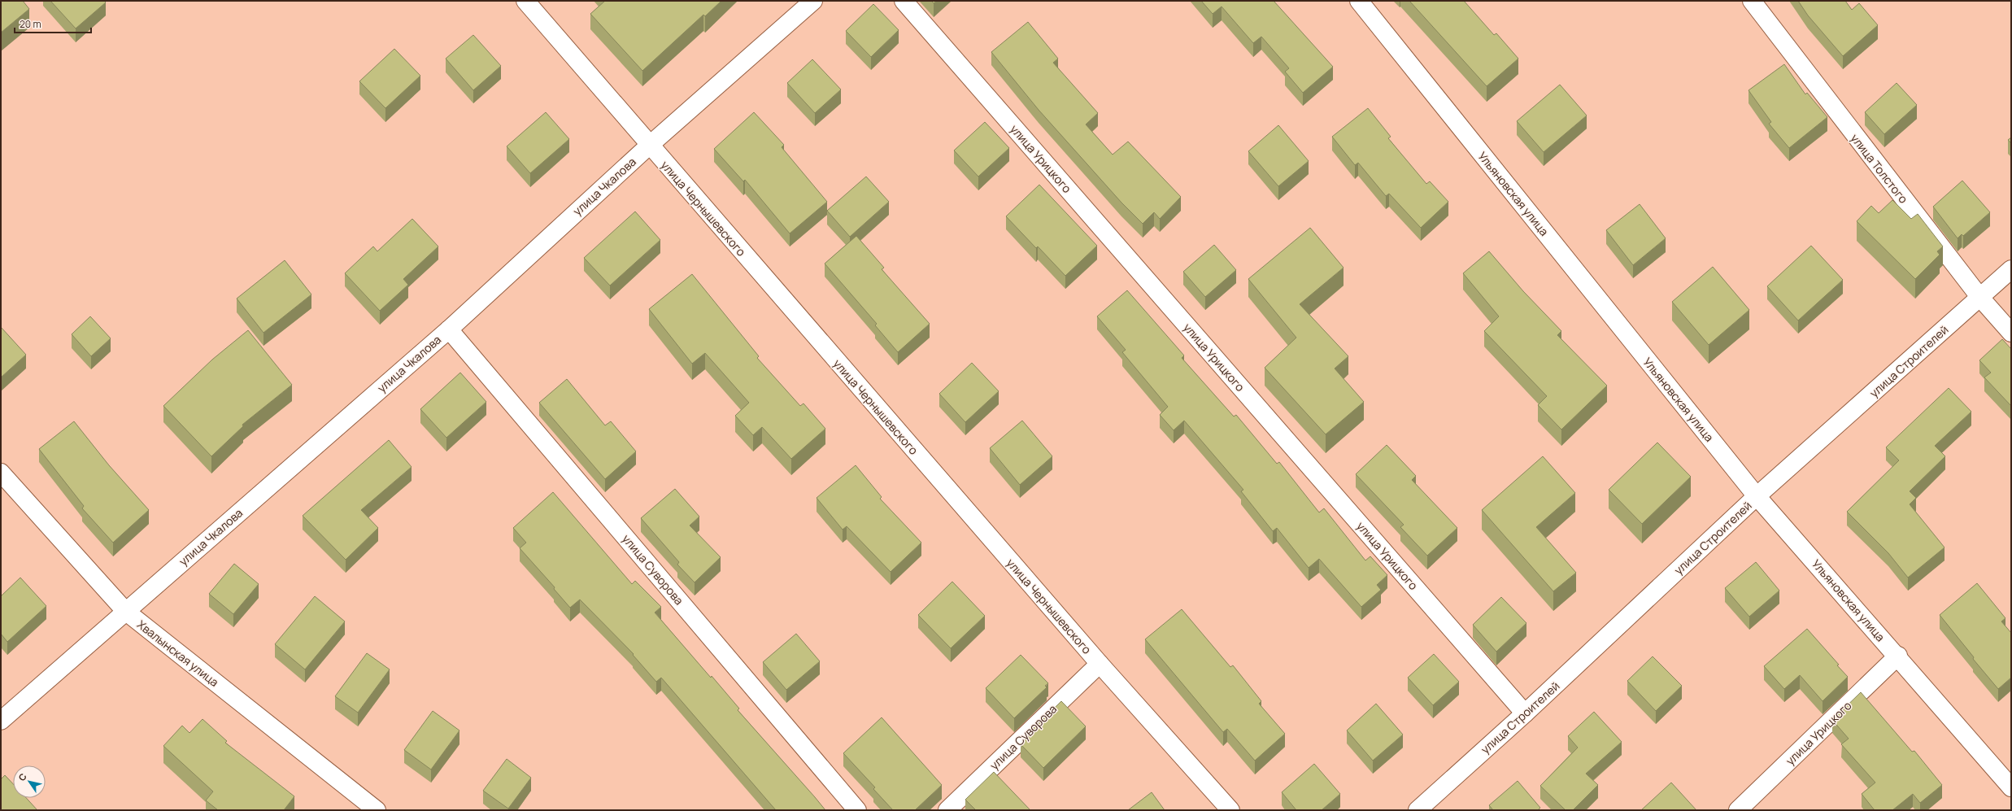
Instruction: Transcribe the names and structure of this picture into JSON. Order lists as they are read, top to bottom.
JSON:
{
  "streets": {
    "street": [
      "улица Урицкого",
      "улица Толстого",
      "улица Чкалова",
      "Ульяновская улица",
      "улица Чернышевского",
      "улица Строителей",
      "улица Суворова",
      "Хвалынская улица"
    ]
  },
  "crossings": [
    ["улица Урицкого", "Ульяновская улица"],
    ["улица Урицкого", "улица Строителей"],
    ["улица Толстого", "улица Строителей"],
    ["улица Чкалова", "улица Чернышевского"],
    ["улица Чкалова", "улица Суворова"],
    ["улица Чкалова", "Хвалынская улица"],
    ["Ульяновская улица", "улица Строителей"],
    ["улица Чернышевского", "улица Суворова"]
  ],
  "scale_bar": "20 m",
  "north": "top left"
}
